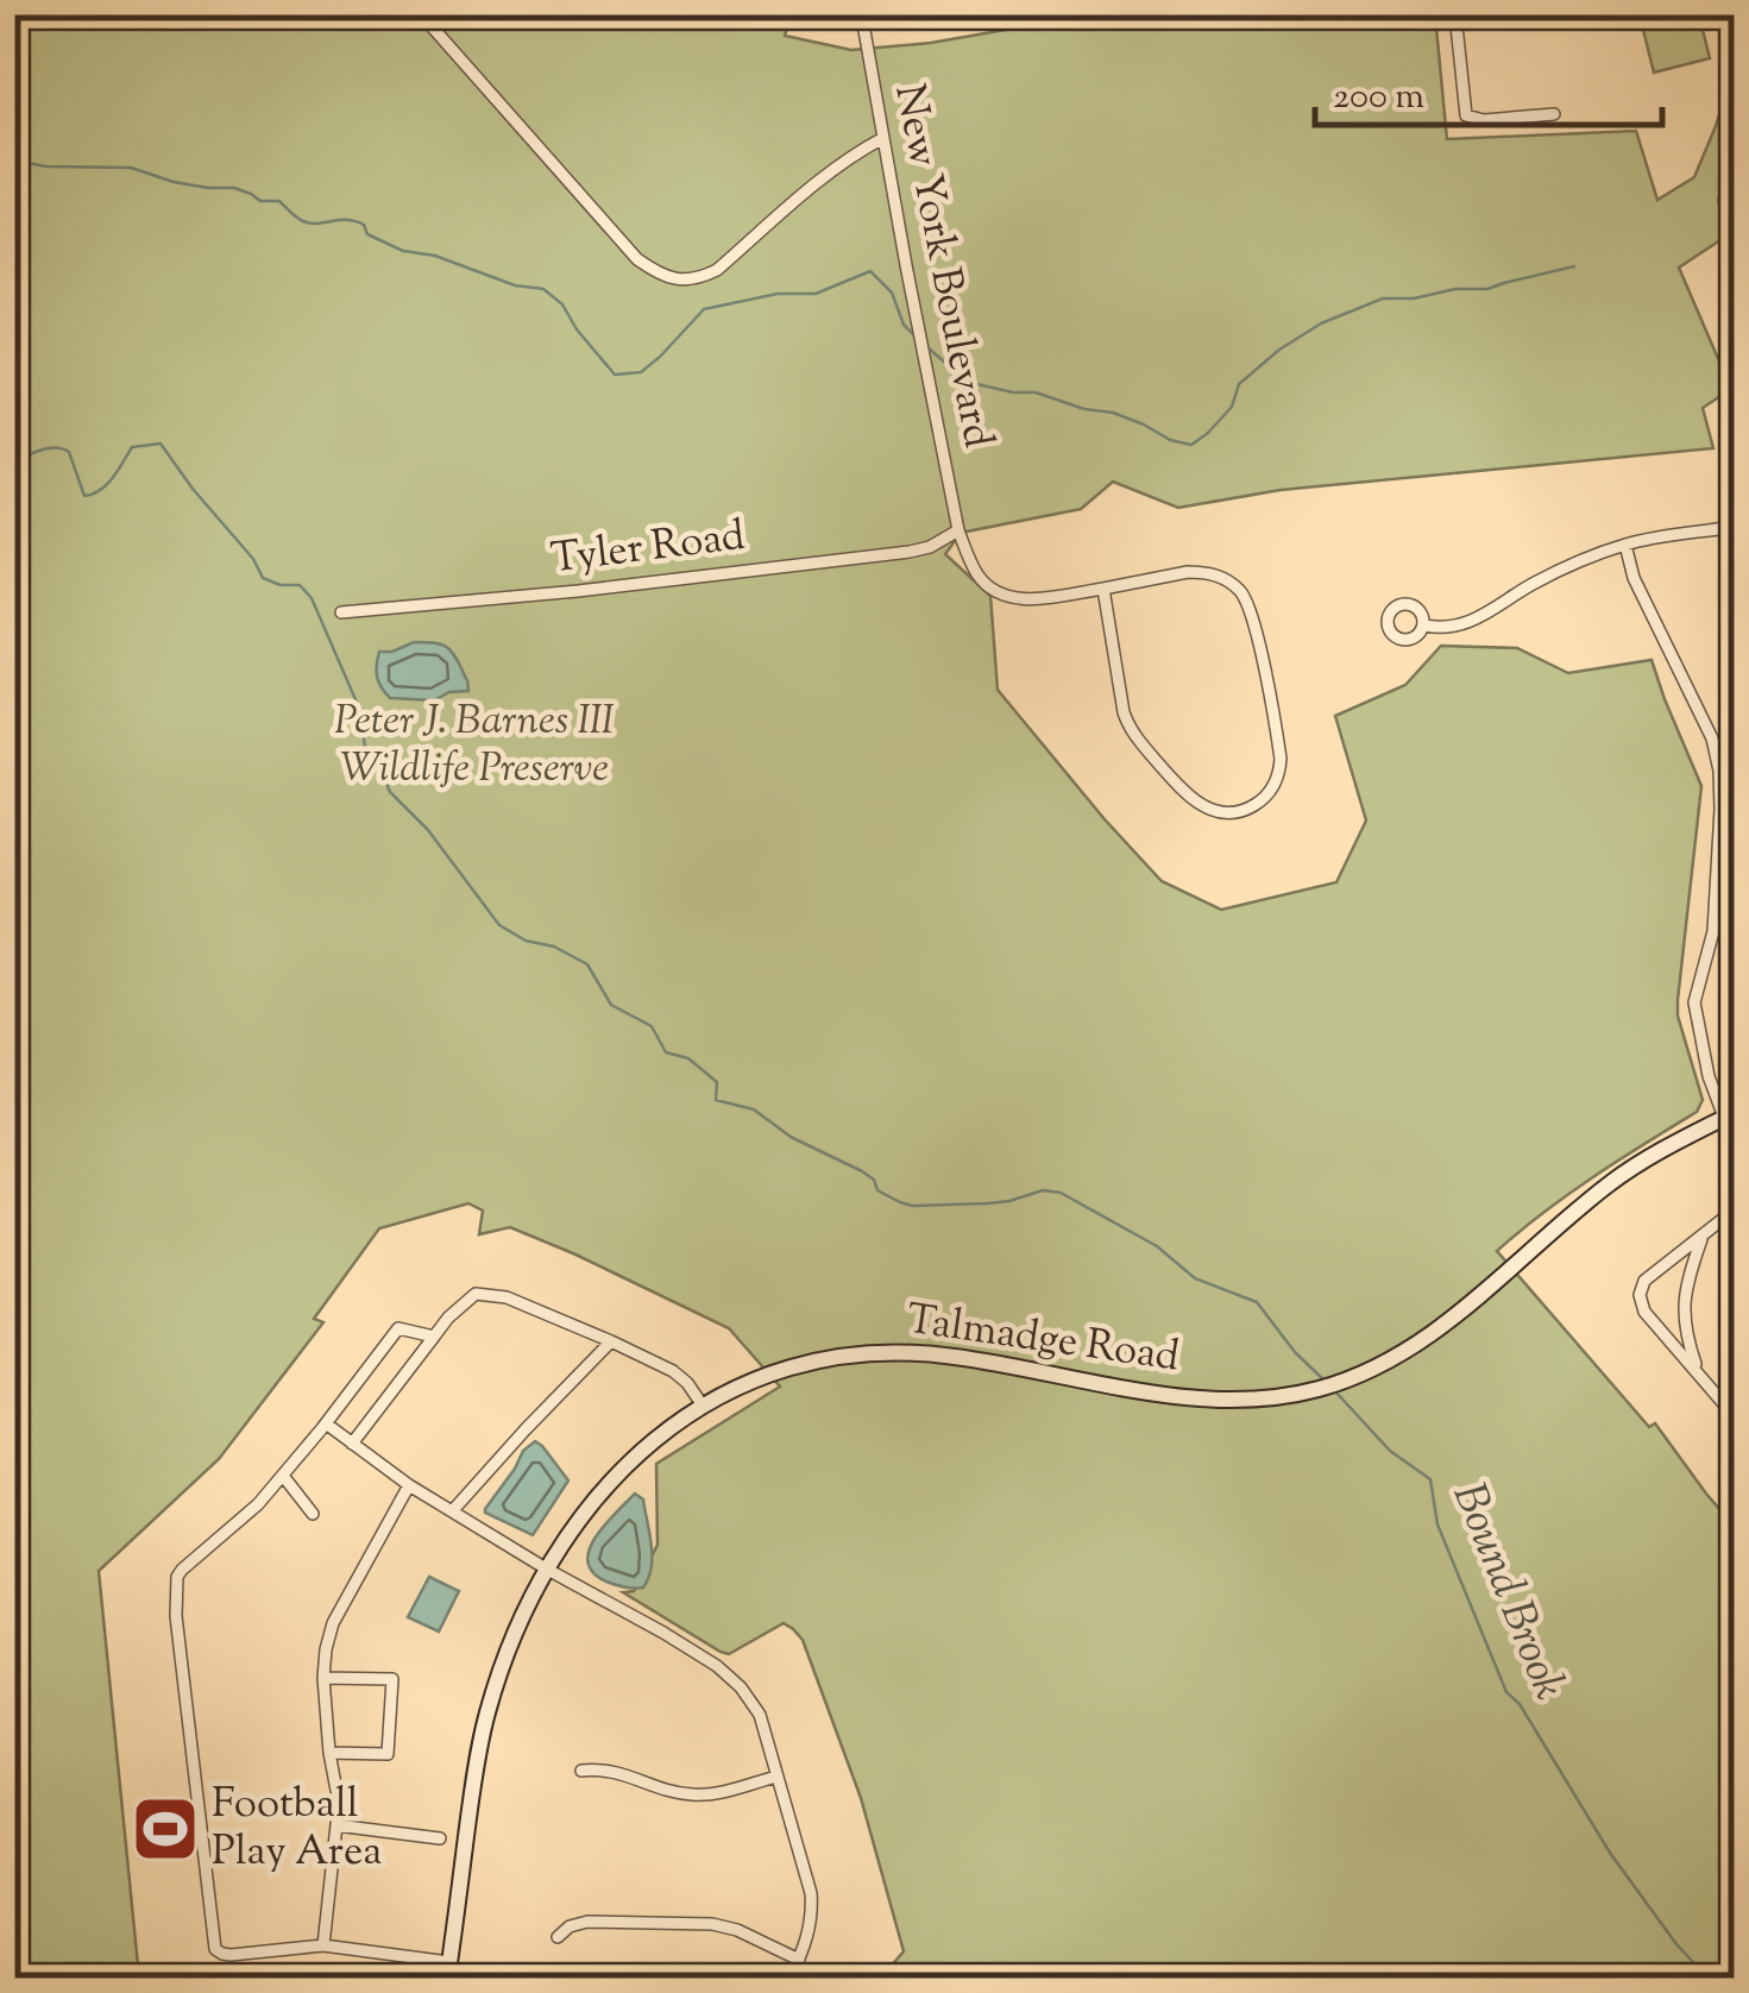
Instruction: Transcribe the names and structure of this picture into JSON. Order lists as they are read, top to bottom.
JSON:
{
  "streets": {
    "street": ["New York Boulevard", "Tyler Road", "Talmadge Road"]
  },
  "crossings": [
    ["New York Boulevard", "Tyler Road"]
  ],
  "water": ["Bound Brook"],
  "parks": ["Peter J. Barnes III Wildlife Preserve"],
  "places": {
    "sports": ["Football Play Area"]
  },
  "scale_bar": "200 m"
}
